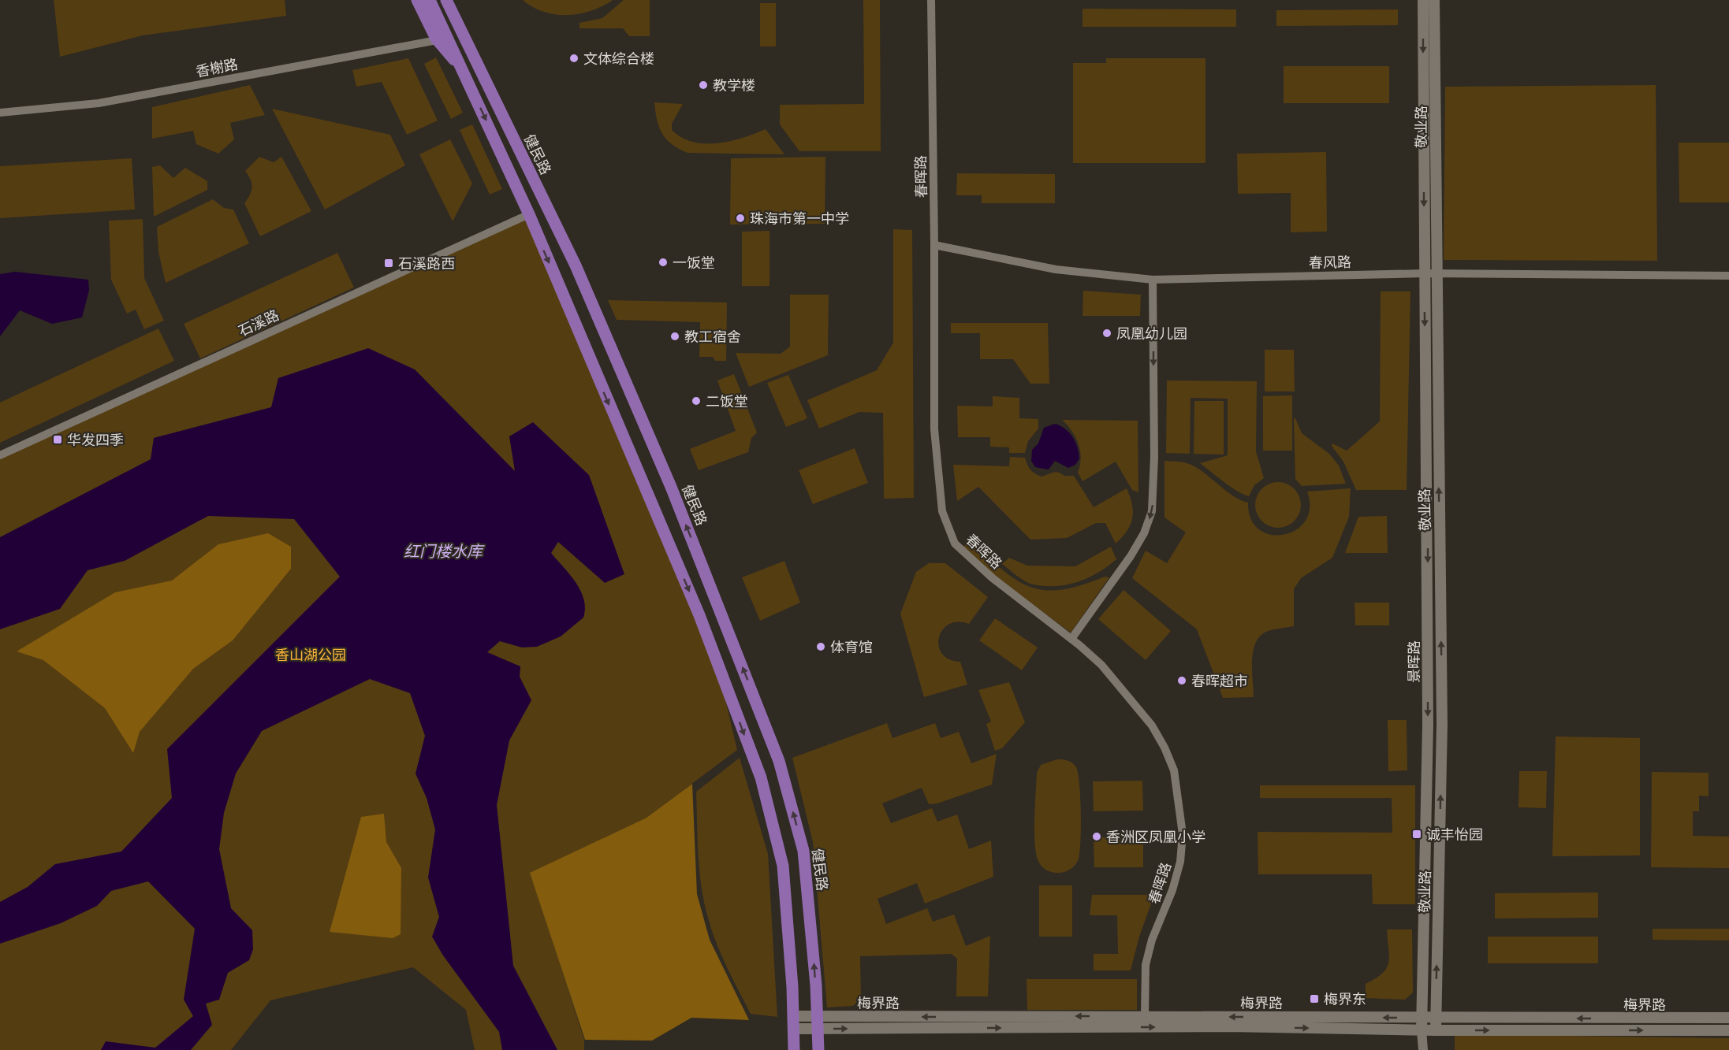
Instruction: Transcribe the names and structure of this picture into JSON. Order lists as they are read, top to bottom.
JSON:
{
  "streets": {
    "main road": [
      "敬业路",
      "健民路",
      "景晖路",
      "梅界路"
    ],
    "street": [
      "香榭路",
      "春晖路",
      "春风路",
      "石溪路"
    ]
  },
  "crossings": [
    ["敬业路", "春风路"],
    ["敬业路", "景晖路"],
    ["敬业路", "梅界路"],
    ["健民路", "梅界路"],
    ["春晖路", "春风路"],
    ["春晖路", "梅界路"],
    ["春风路", "景晖路"],
    ["景晖路", "梅界路"]
  ],
  "one_way": ["景晖路"],
  "water": ["红门楼水库"],
  "parks": ["香山湖公园"],
  "places": {
    "other": [
      "文体综合楼",
      "教学楼",
      "珠海市第一中学",
      "一饭堂",
      "凤凰幼儿园",
      "教工宿舍",
      "二饭堂",
      "体育馆",
      "春晖超市",
      "香洲区凤凰小学"
    ],
    "transit": [
      "石溪路西",
      "华发四季",
      "诚丰怡园",
      "梅界东"
    ]
  }
}
